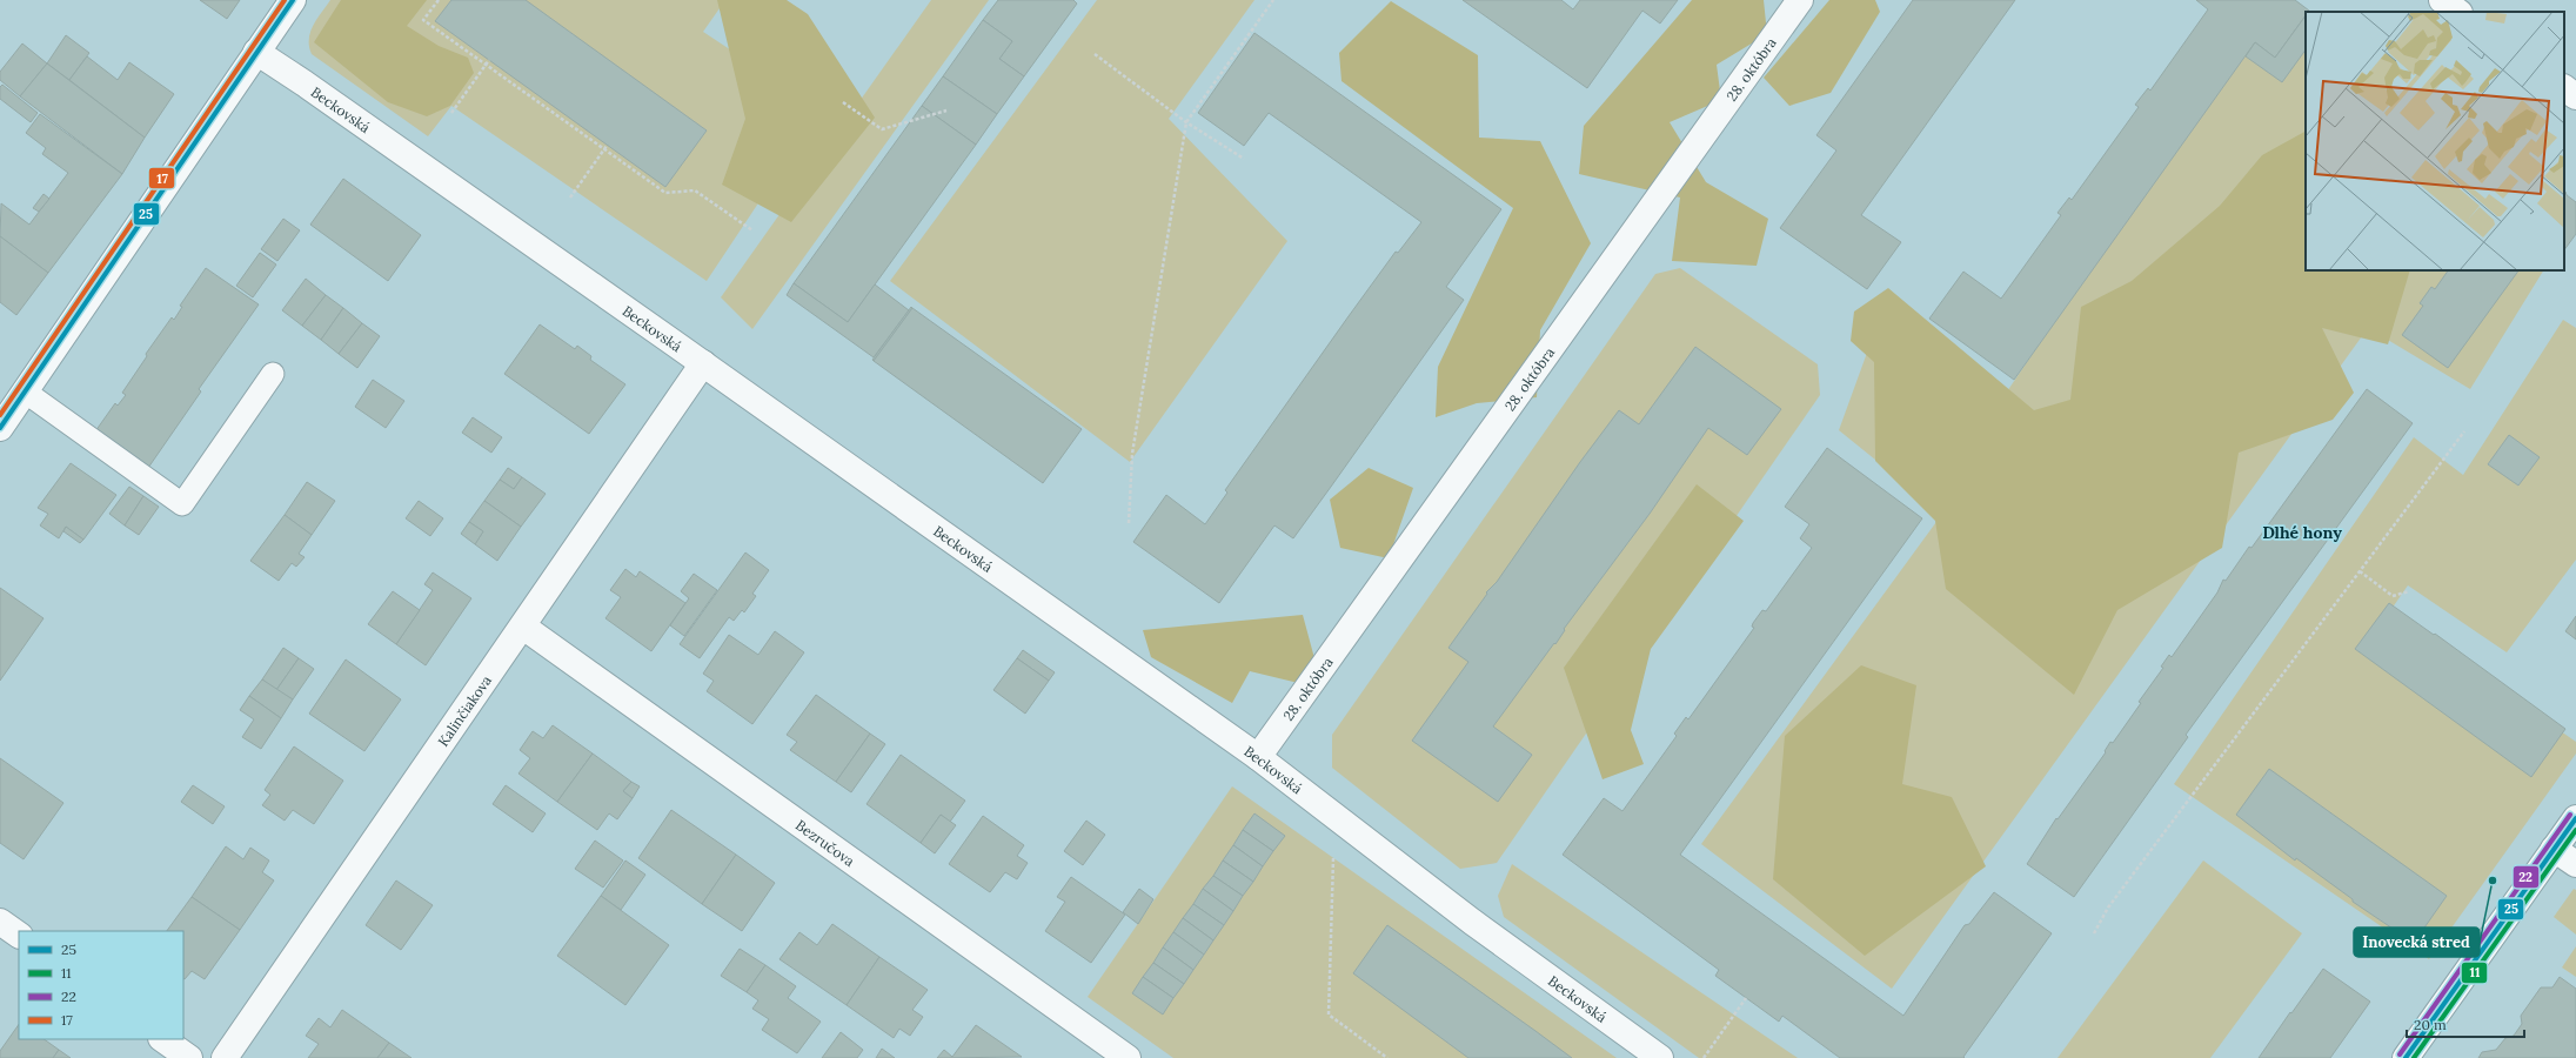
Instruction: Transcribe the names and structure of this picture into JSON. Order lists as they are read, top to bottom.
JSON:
{
  "streets": {
    "street": [
      "28. októbra",
      "Beckovská",
      "Kalinčiakova",
      "Bezručova"
    ]
  },
  "crossings": [
    ["28. októbra", "Beckovská"],
    ["Beckovská", "Kalinčiakova"],
    ["Kalinčiakova", "Bezručova"]
  ],
  "districts": ["Dlhé hony"],
  "places": ["Inovecká stred"],
  "lines": [
    "transit line 25",
    "transit line 17",
    "transit line 22",
    "transit line 11"
  ],
  "legend": [
    "25",
    "11",
    "22",
    "17"
  ],
  "scale_bar": "20 m"
}
